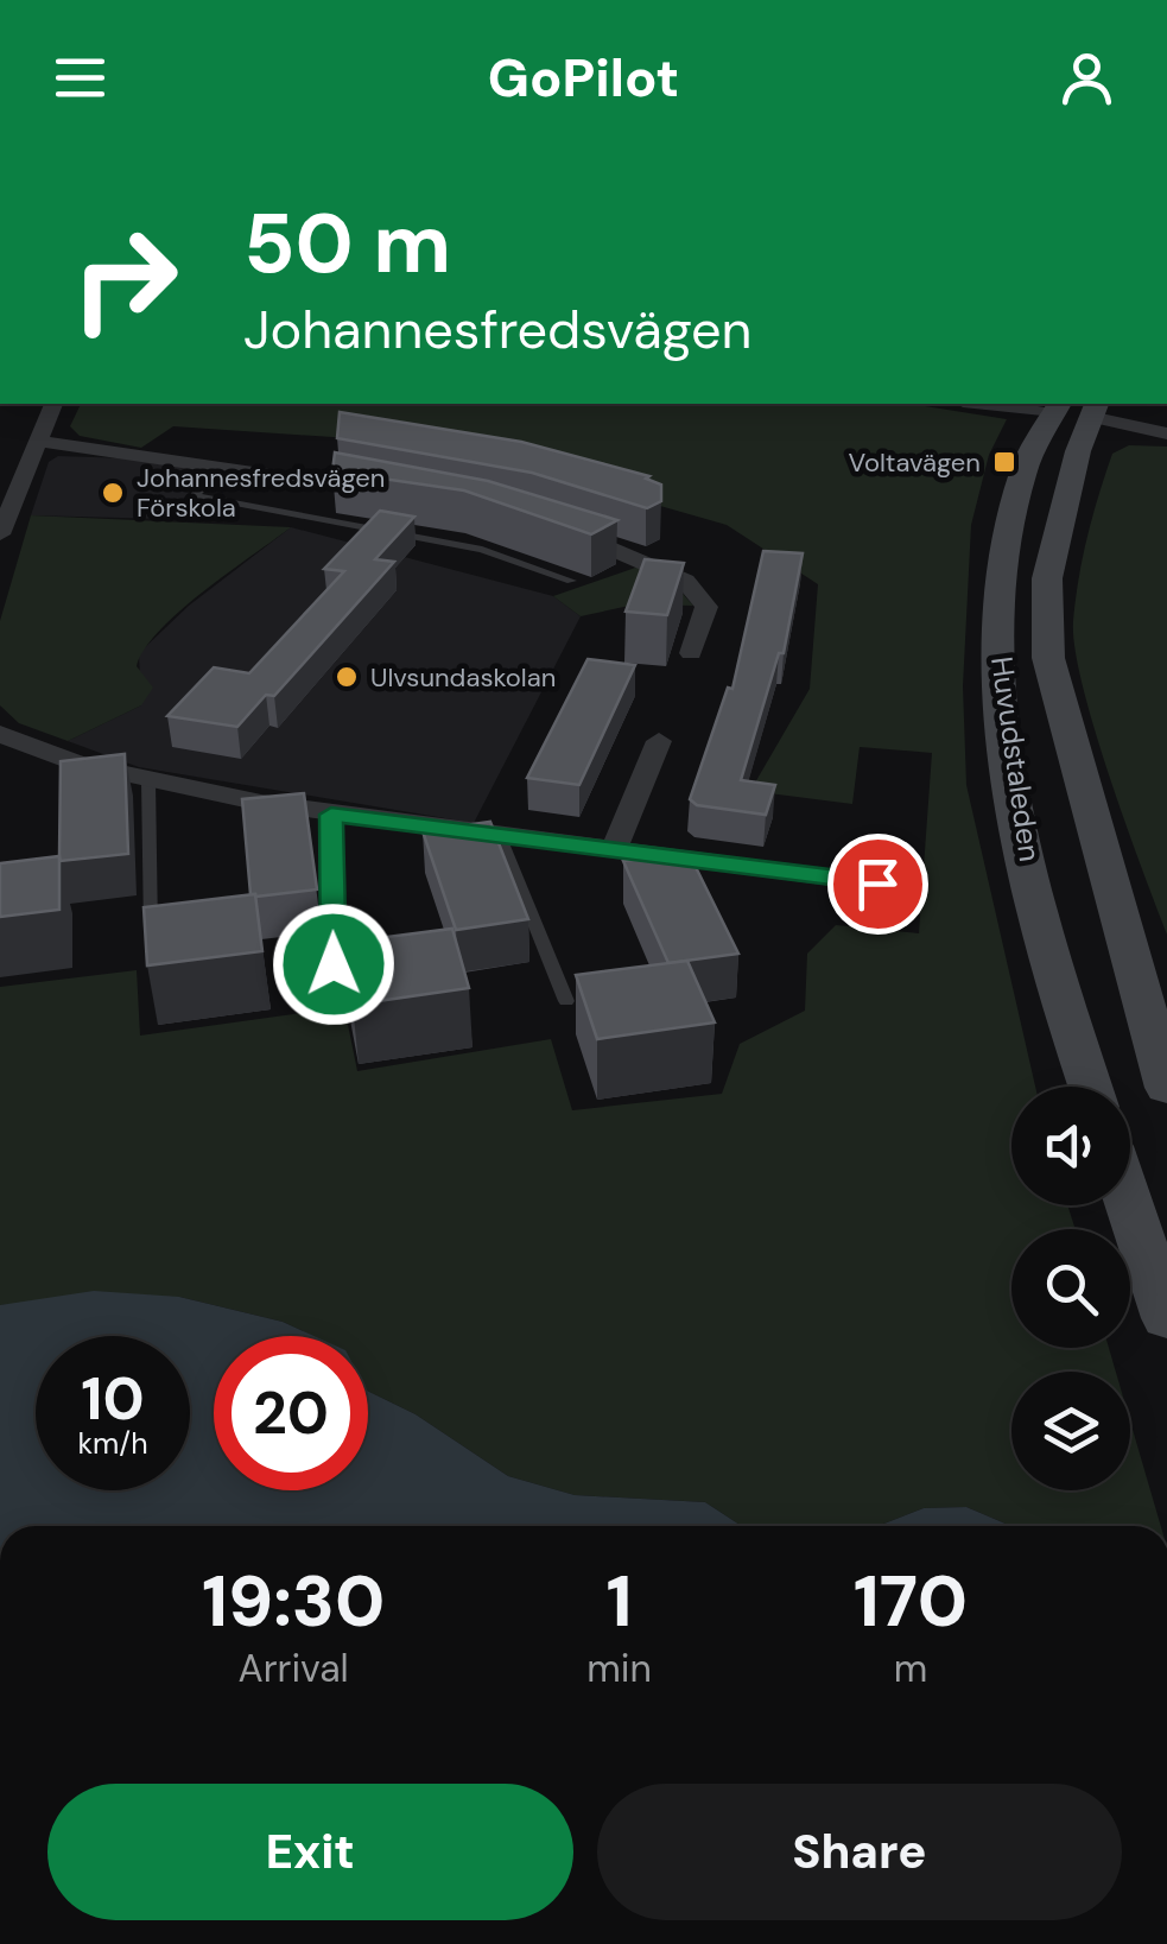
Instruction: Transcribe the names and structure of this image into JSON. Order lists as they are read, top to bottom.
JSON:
{
  "streets": {
    "main road": ["Huvudstaleden"]
  },
  "places": {
    "transit": ["Voltavägen"],
    "other": ["Johannesfredsvägen Förskola", "Ulvsundaskolan"]
  },
  "page": {
    "header": "GoPilot",
    "turn": ["50 m", "Johannesfredsvägen"],
    "speed": "10 km/h",
    "limit": "20",
    "eta": [
      "19:30",
      "Arrival",
      "1",
      "min",
      "170",
      "m"
    ],
    "buttons": ["Exit", "Share"]
  }
}
